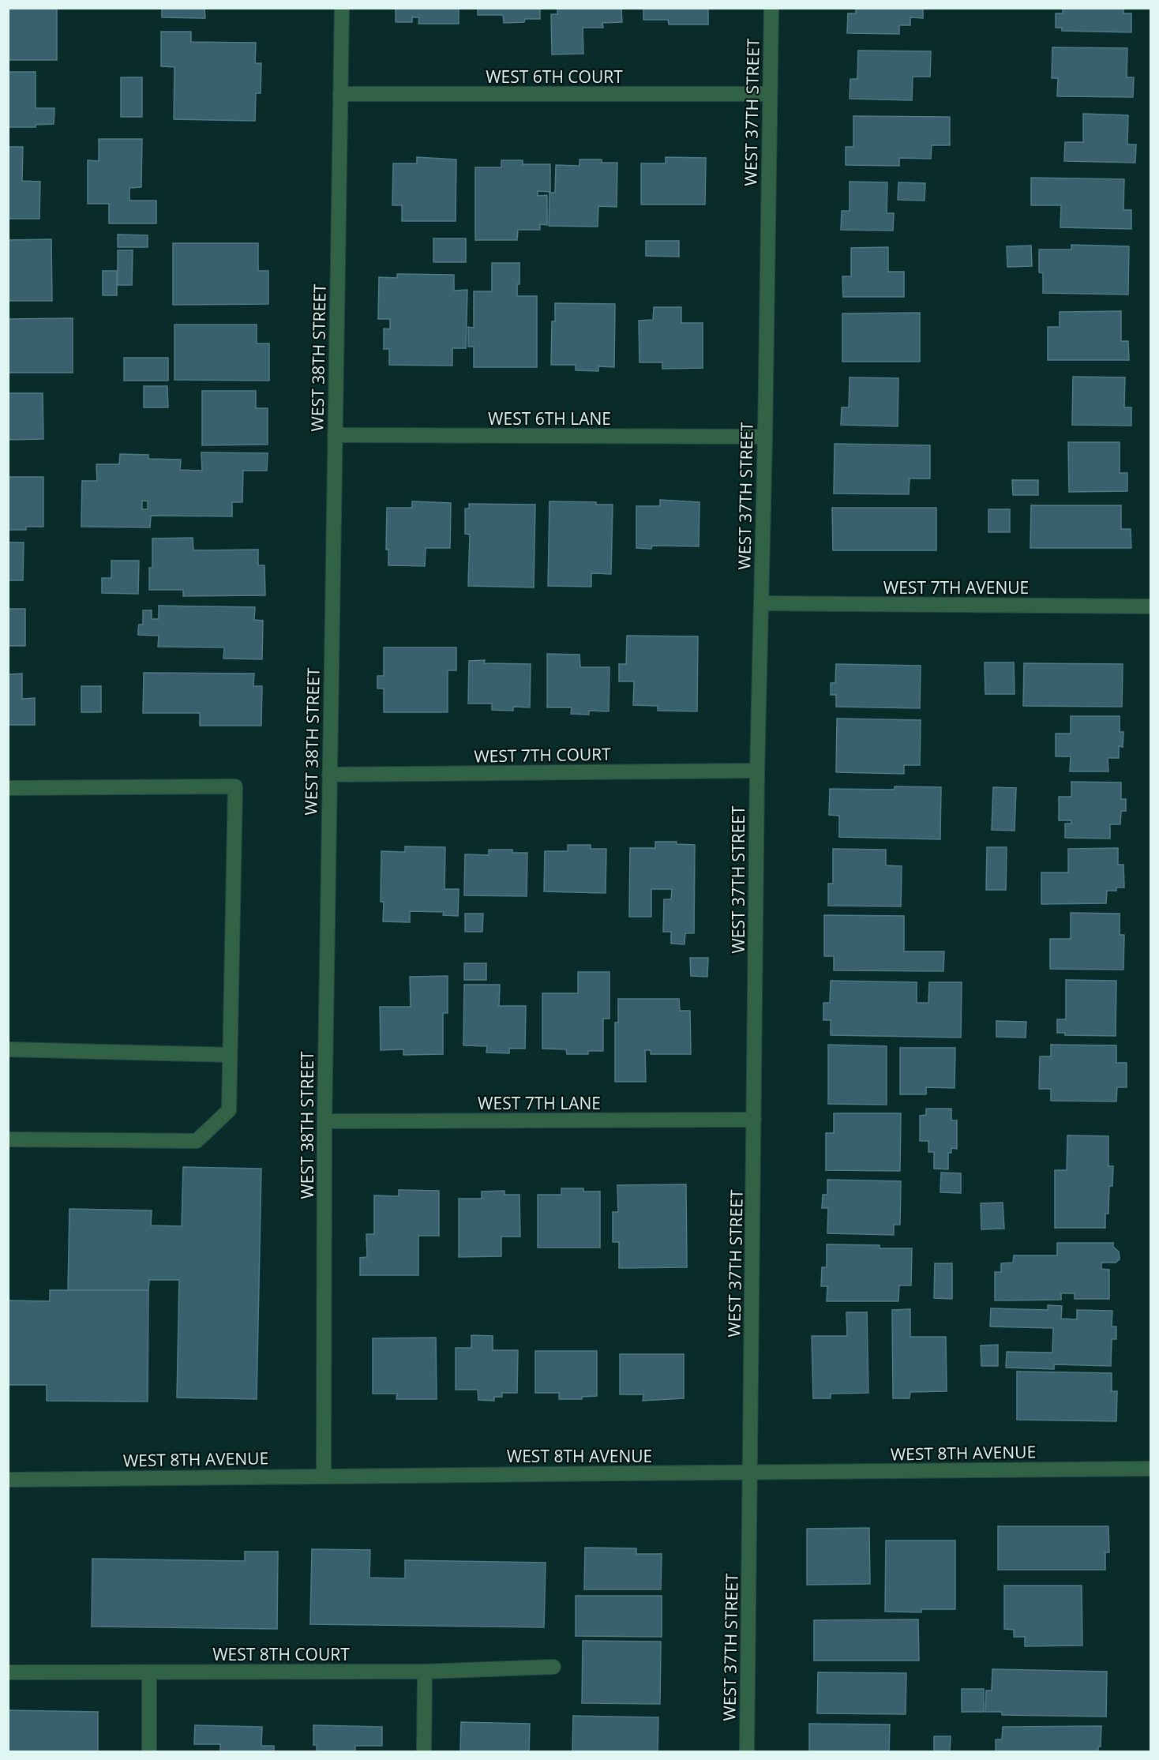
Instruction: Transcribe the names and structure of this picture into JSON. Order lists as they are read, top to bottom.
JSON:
{
  "streets": {
    "street": [
      "WEST 6TH COURT",
      "WEST 37TH STREET",
      "WEST 38TH STREET",
      "WEST 6TH LANE",
      "WEST 7TH AVENUE",
      "WEST 7TH COURT",
      "WEST 7TH LANE",
      "WEST 8TH AVENUE",
      "WEST 8TH COURT"
    ]
  },
  "crossings": [
    ["WEST 6TH COURT", "WEST 37TH STREET"],
    ["WEST 6TH COURT", "WEST 38TH STREET"],
    ["WEST 37TH STREET", "WEST 6TH LANE"],
    ["WEST 37TH STREET", "WEST 7TH AVENUE"],
    ["WEST 37TH STREET", "WEST 7TH COURT"],
    ["WEST 37TH STREET", "WEST 7TH LANE"],
    ["WEST 37TH STREET", "WEST 8TH AVENUE"],
    ["WEST 38TH STREET", "WEST 6TH LANE"],
    ["WEST 38TH STREET", "WEST 7TH COURT"],
    ["WEST 38TH STREET", "WEST 7TH LANE"],
    ["WEST 38TH STREET", "WEST 8TH AVENUE"]
  ]
}
